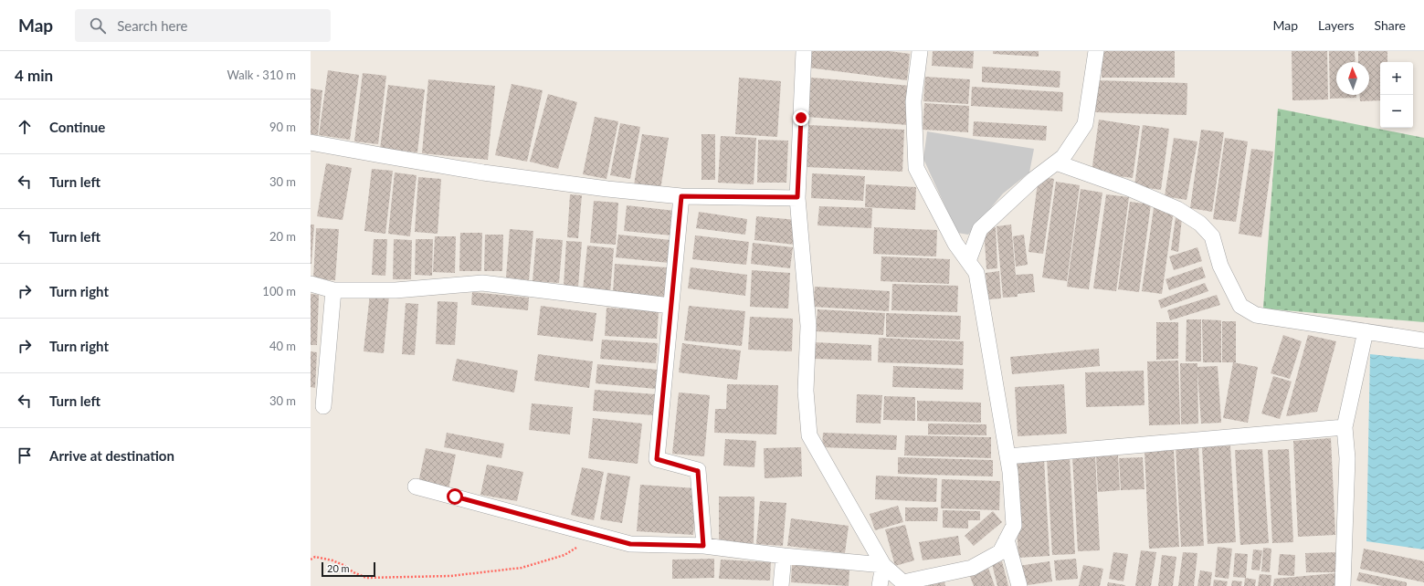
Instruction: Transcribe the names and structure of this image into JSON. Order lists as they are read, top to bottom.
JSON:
{
  "scale_bar": "20 m",
  "north": "top",
  "page": {
    "header": "Map",
    "search": "Search here",
    "nav": ["Map", "Layers", "Share"],
    "heading": ["4 min", "Walk · 310 m"],
    "map_buttons": ["+", "−"],
    "list": [
      ["Continue", "90 m"],
      ["Turn left", "30 m"],
      ["Turn left", "20 m"],
      ["Turn right", "100 m"],
      ["Turn right", "40 m"],
      ["Turn left", "30 m"],
      "Arrive at destination"
    ],
    "scale": "20 m"
  }
}
